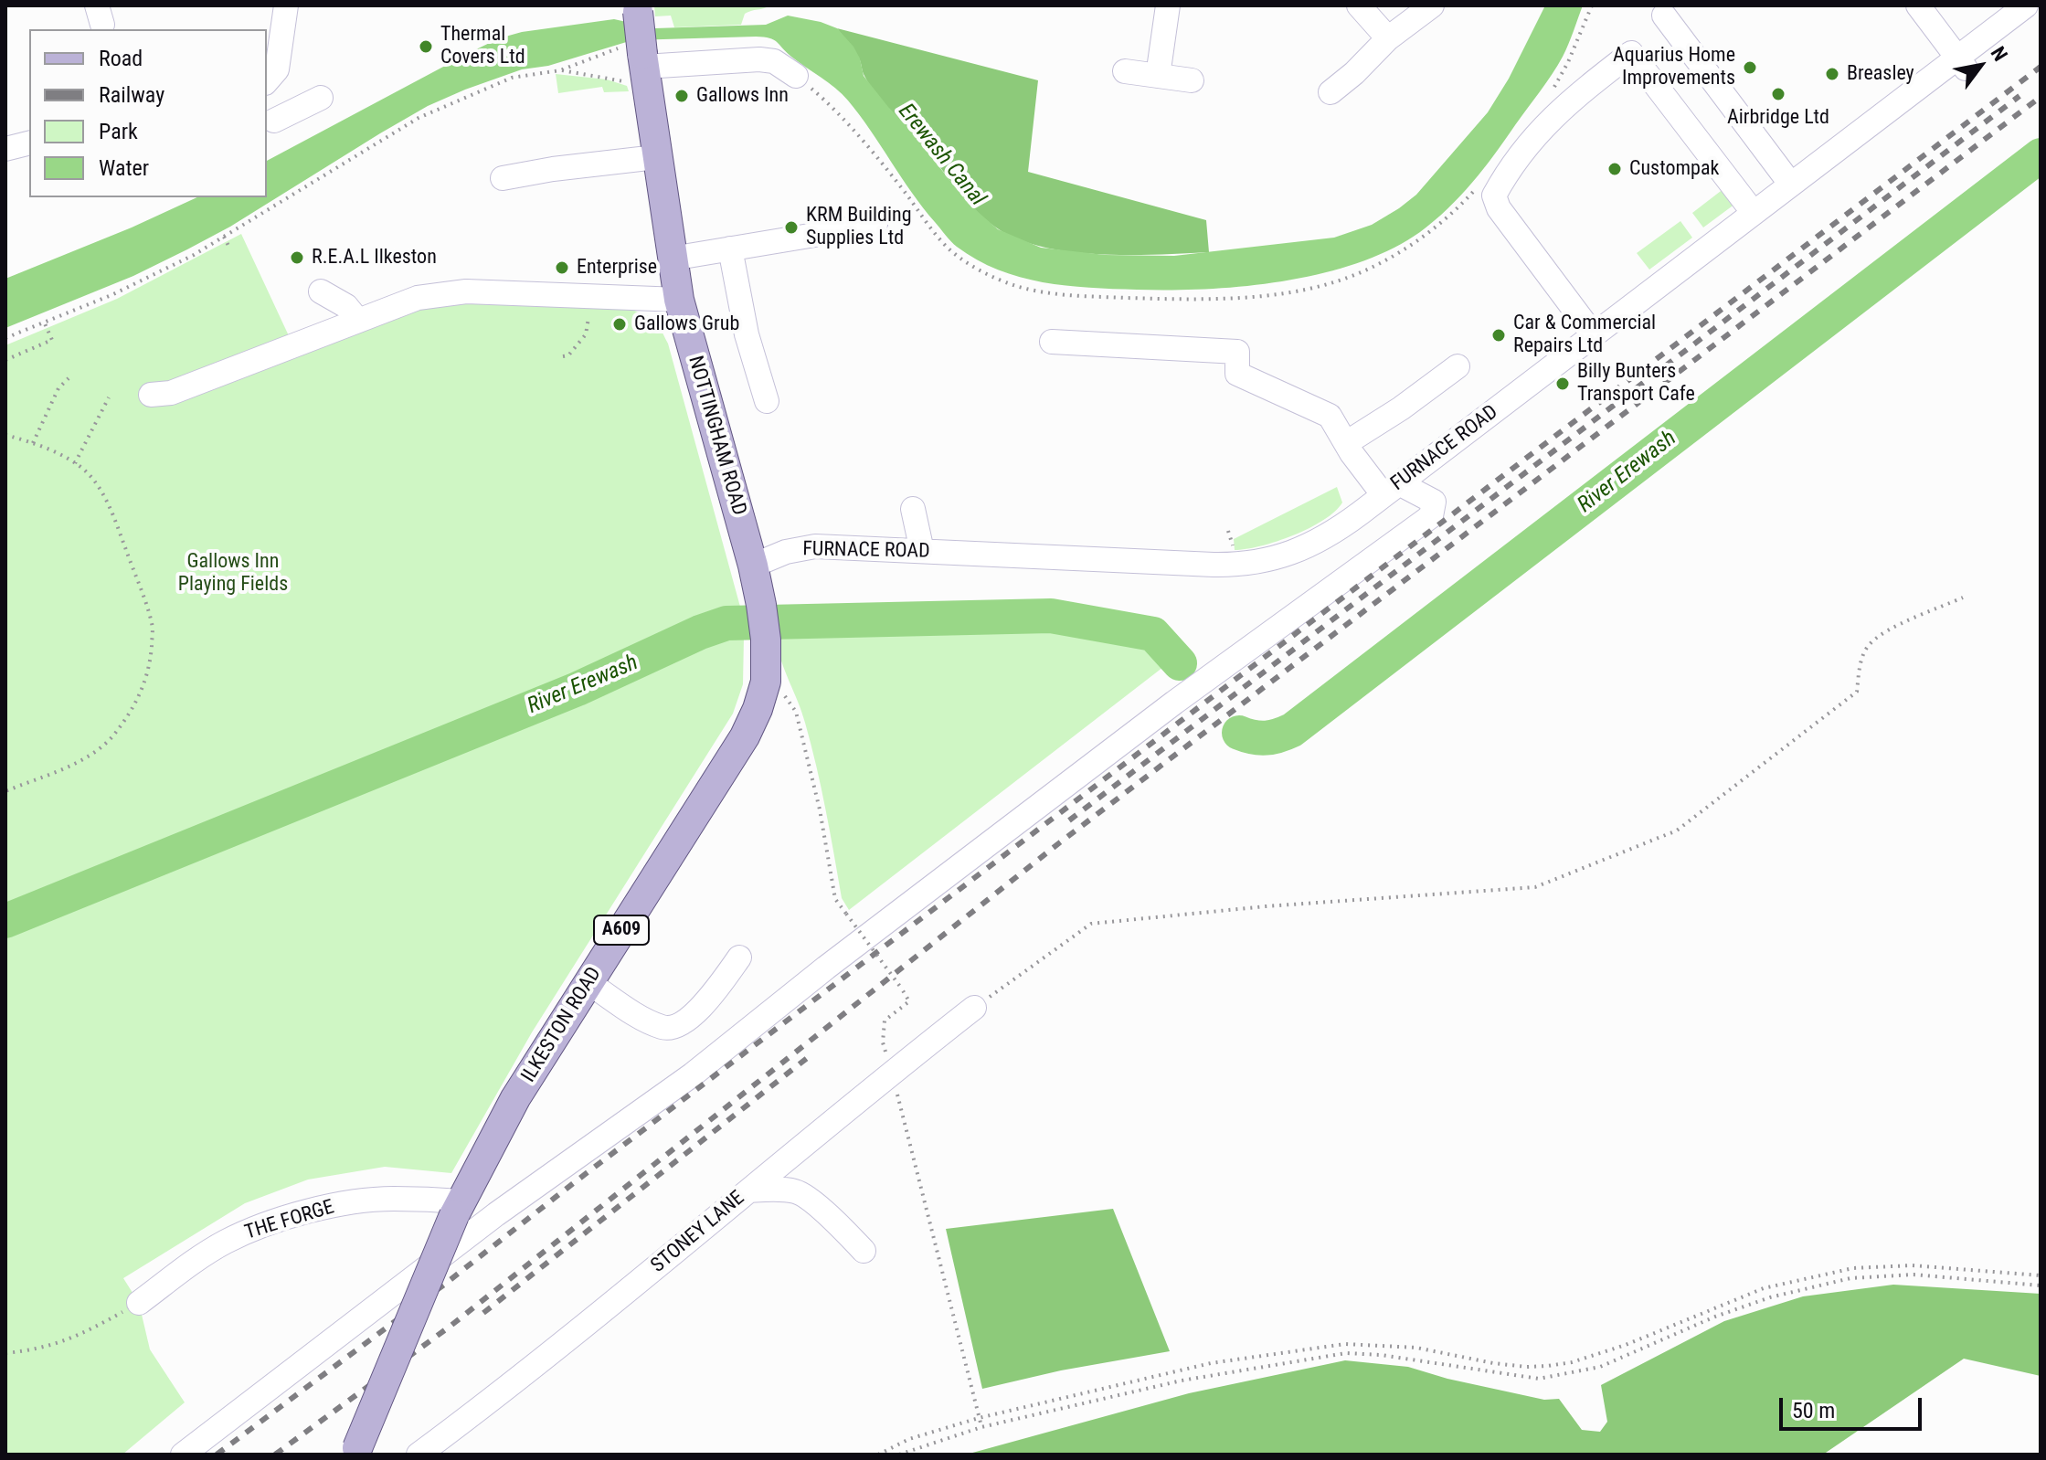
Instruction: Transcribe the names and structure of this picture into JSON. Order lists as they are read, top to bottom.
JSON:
{
  "streets": {
    "main road": ["NOTTINGHAM ROAD", "A609", "ILKESTON ROAD"],
    "street": ["FURNACE ROAD", "THE FORGE", "STONEY LANE"]
  },
  "crossings": [
    ["NOTTINGHAM ROAD", "FURNACE ROAD"],
    ["NOTTINGHAM ROAD", "ILKESTON ROAD"],
    ["ILKESTON ROAD", "THE FORGE"]
  ],
  "water": ["Erewash Canal", "River Erewash"],
  "parks": ["Gallows Inn Playing Fields"],
  "places": [
    "Thermal Covers Ltd",
    "Aquarius Home Improvements",
    "Breasley",
    "Airbridge Ltd",
    "Gallows Inn",
    "Custompak",
    "KRM Building Supplies Ltd",
    "R.E.A.L Ilkeston",
    "Enterprise",
    "Gallows Grub",
    "Car & Commercial Repairs Ltd",
    "Billy Bunters Transport Cafe"
  ],
  "legend": [
    "Road",
    "Railway",
    "Park",
    "Water"
  ],
  "scale_bar": "50 m",
  "north": "top right"
}
